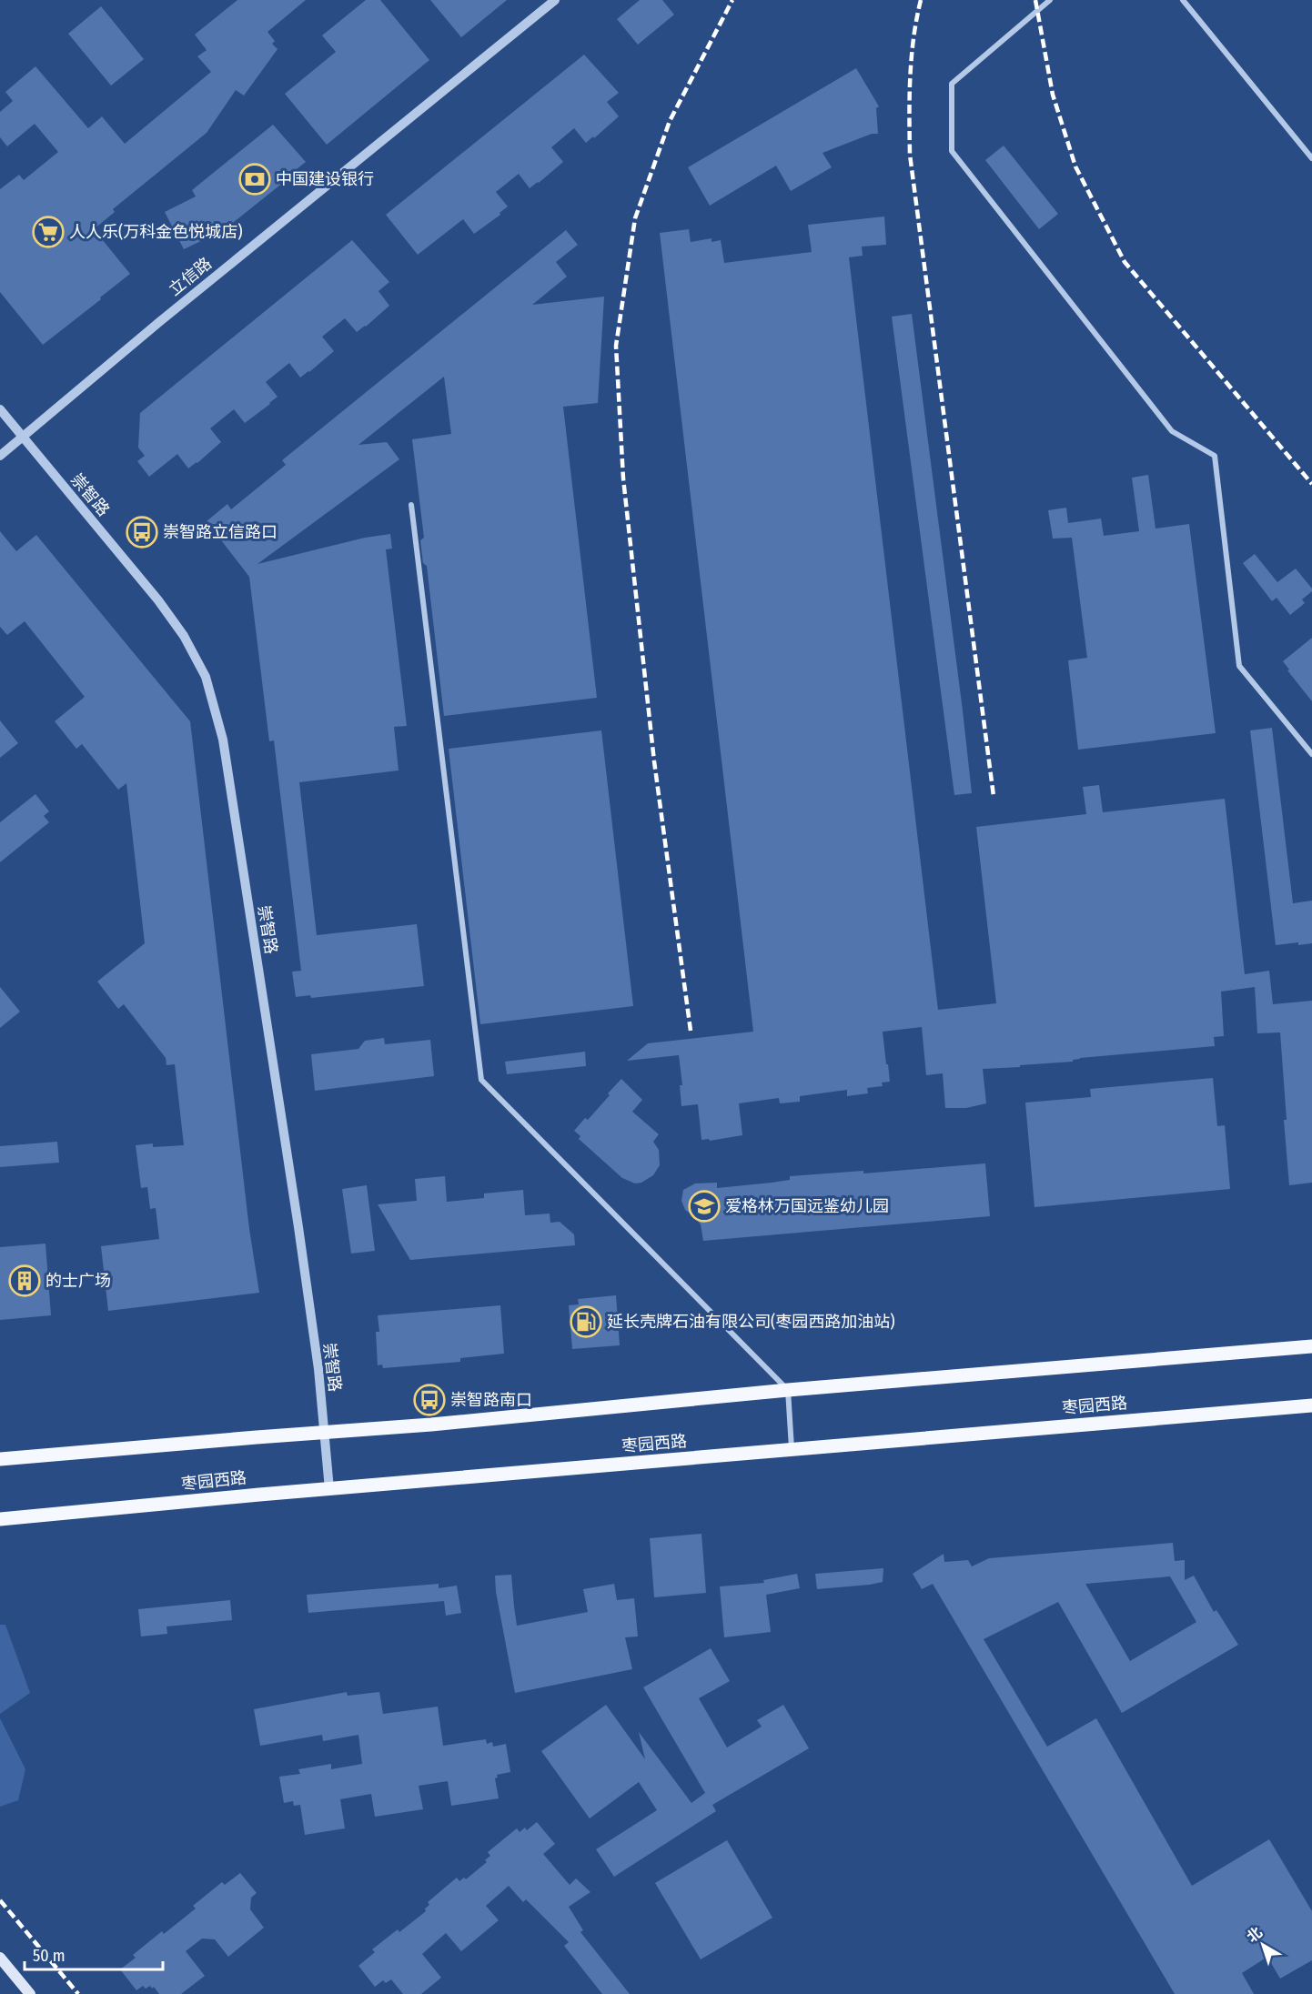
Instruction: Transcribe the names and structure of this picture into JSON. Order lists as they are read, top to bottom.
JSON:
{
  "streets": {
    "main road": ["枣园西路"],
    "street": ["立信路", "崇智路"]
  },
  "crossings": [
    ["立信路", "崇智路"],
    ["崇智路", "枣园西路"]
  ],
  "places": {
    "bank": ["中国建设银行"],
    "supermarket": ["人人乐(万科金色悦城店)"],
    "bus stop": ["崇智路立信路口", "崇智路南口"],
    "school or university": ["爱格林万国远鉴幼儿园"],
    "building": ["的士广场"],
    "fuel station": ["延长壳牌石油有限公司(枣园西路加油站)"]
  },
  "scale_bar": "50 m",
  "north": "top left"
}
